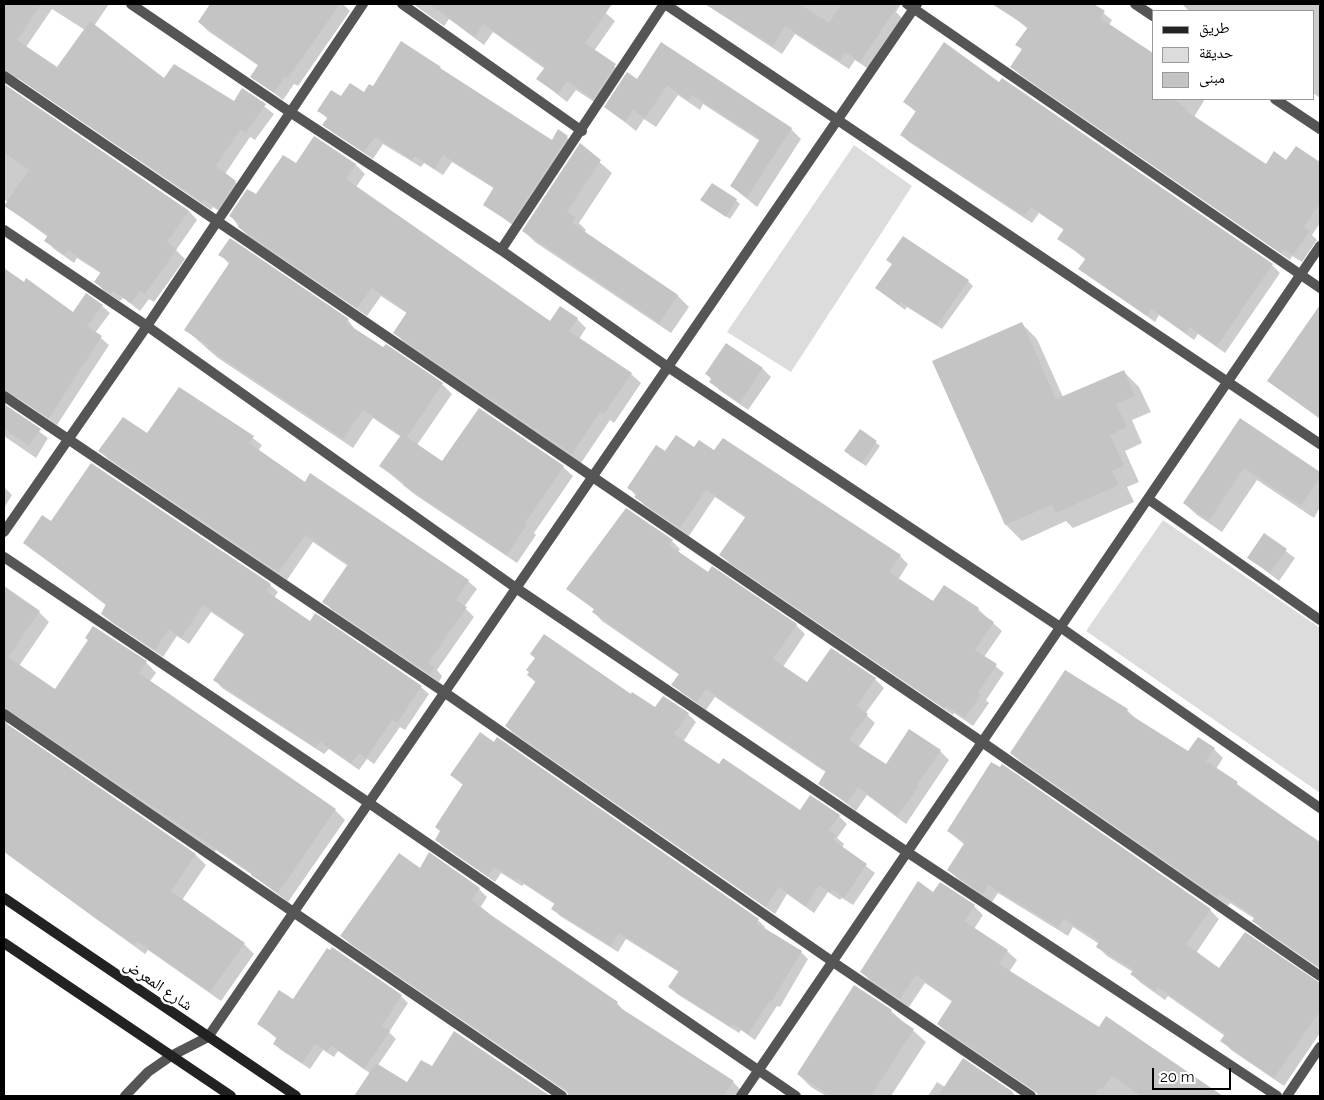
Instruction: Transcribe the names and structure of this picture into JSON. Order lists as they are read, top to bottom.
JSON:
{
  "streets": {
    "main road": ["شارع المعرض"]
  },
  "legend": ["طريق", "حديقة", "مبنى"],
  "scale_bar": "20 m"
}
